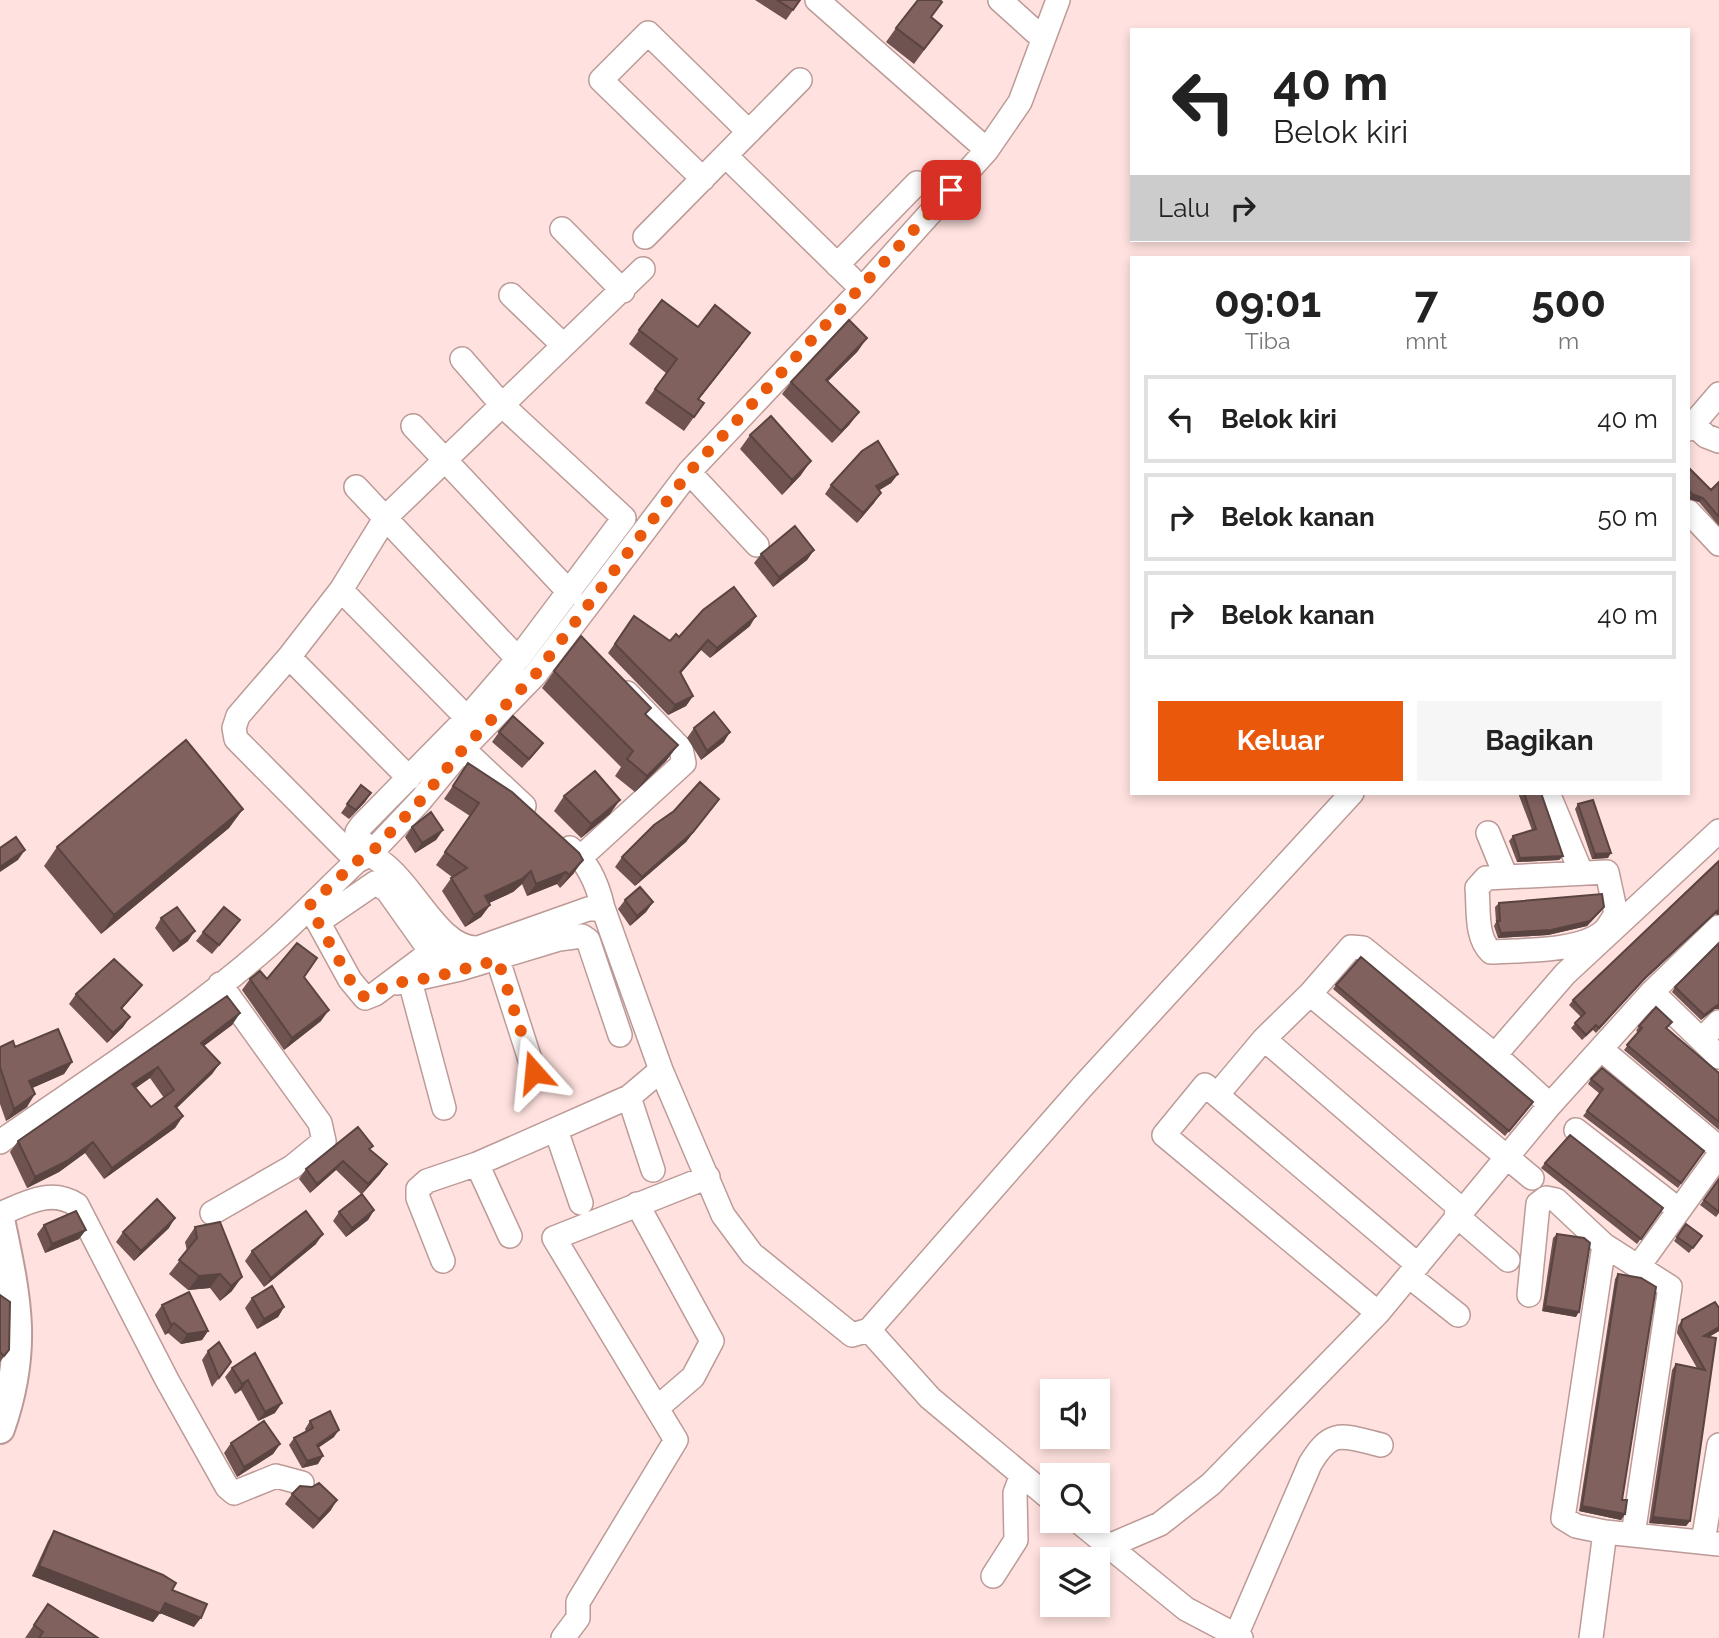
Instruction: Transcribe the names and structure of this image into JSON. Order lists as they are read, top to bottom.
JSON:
{
  "page": {
    "turn": ["40 m", "Belok kiri"],
    "then": "Lalu",
    "eta": [
      "09:01",
      "Tiba",
      "7",
      "mnt",
      "500",
      "m"
    ],
    "list": [
      {
        "name": "Belok kiri",
        "value": "40 m"
      },
      {
        "name": "Belok kanan",
        "value": "50 m"
      },
      {
        "name": "Belok kanan",
        "value": "40 m"
      }
    ],
    "buttons": ["Keluar", "Bagikan"]
  }
}
